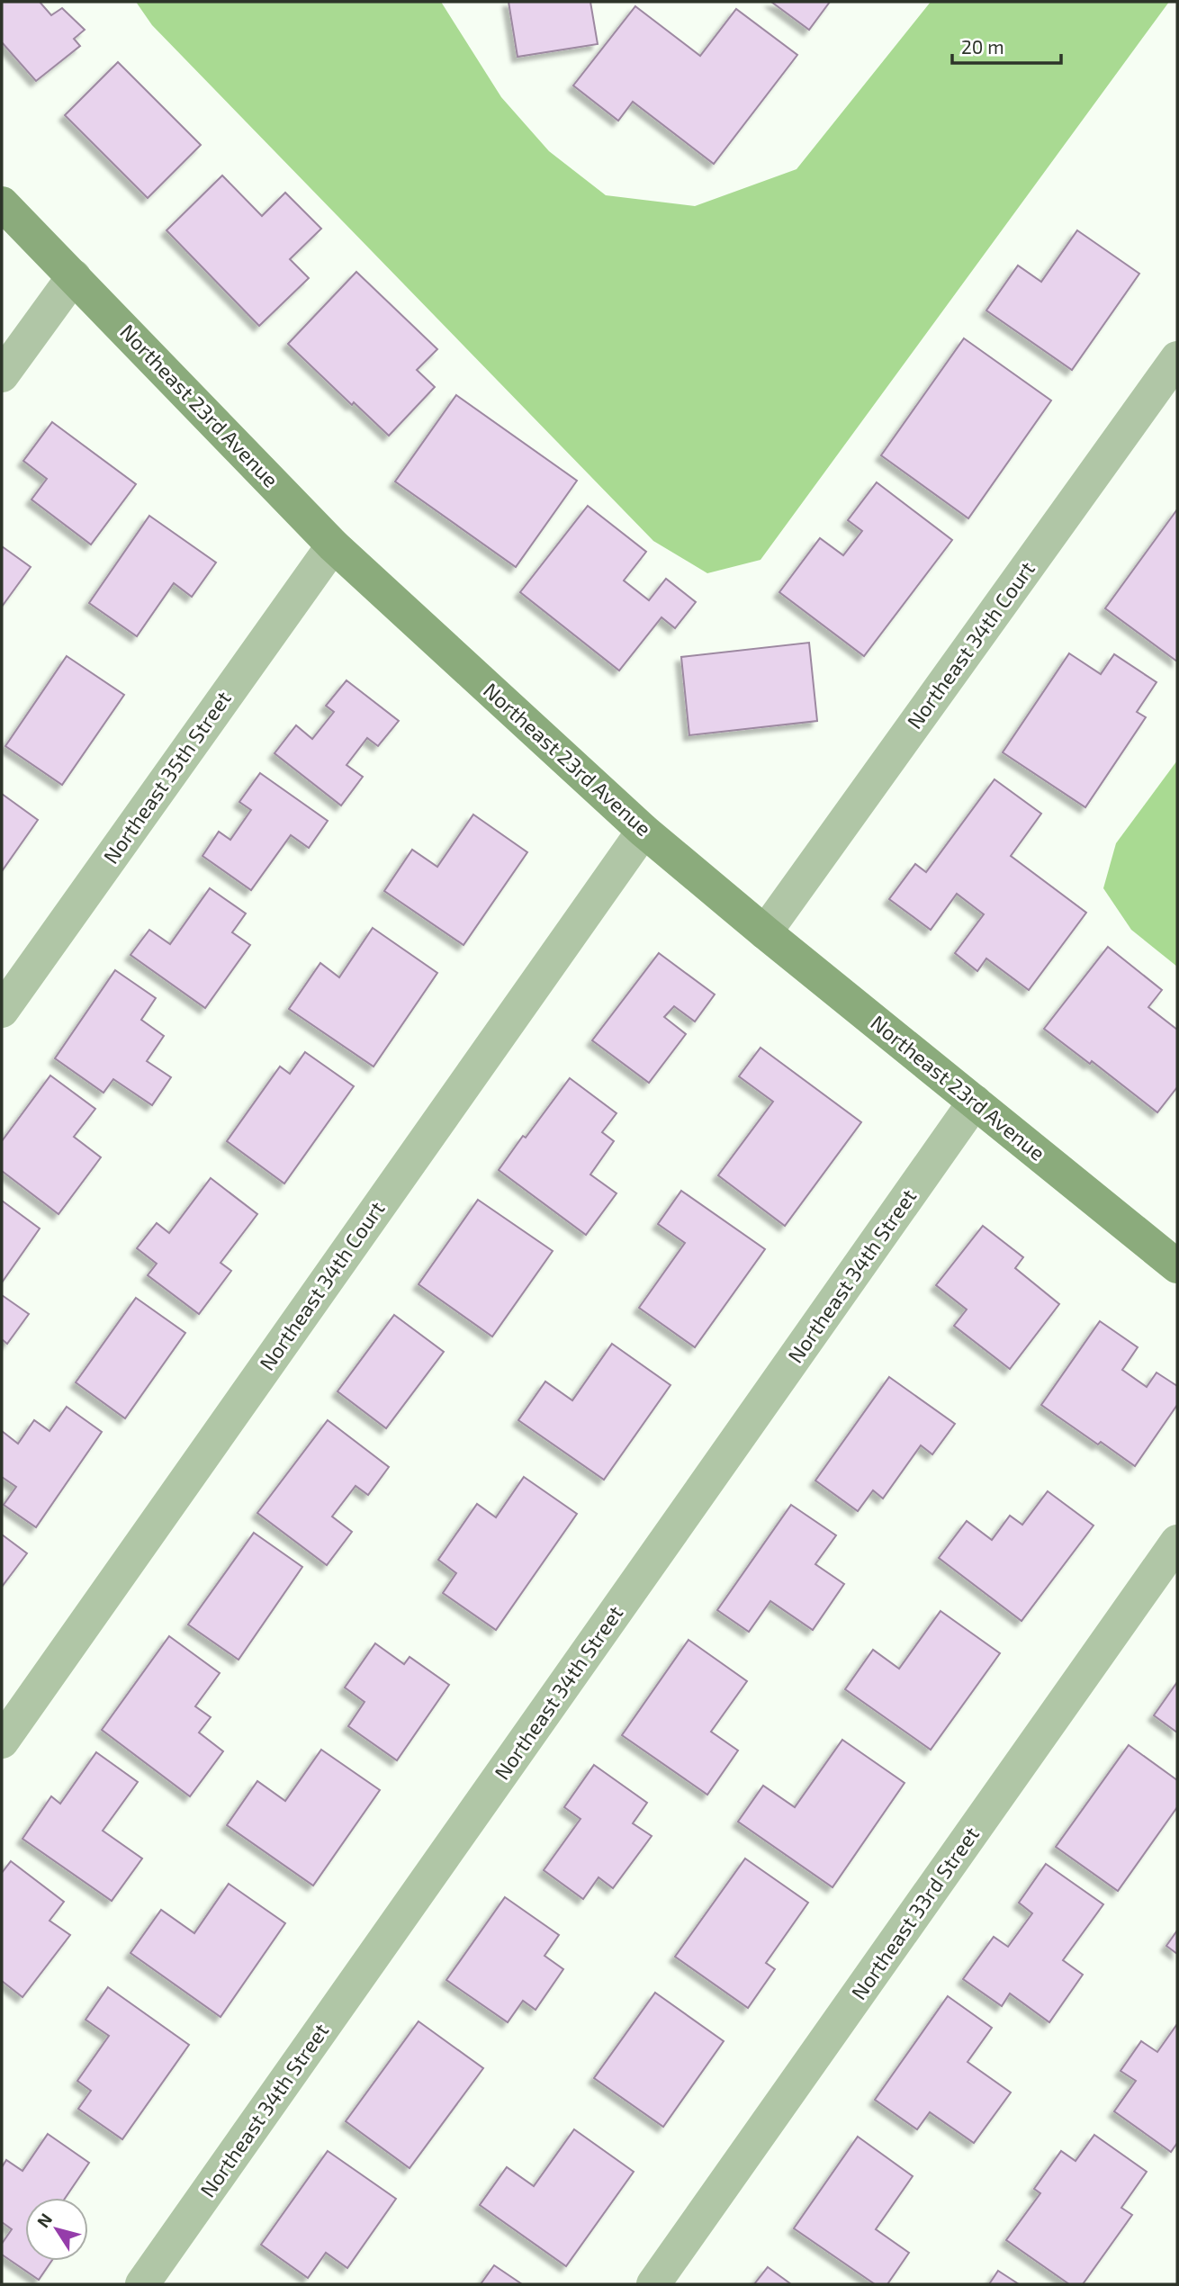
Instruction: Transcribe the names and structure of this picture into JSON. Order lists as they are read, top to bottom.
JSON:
{
  "streets": {
    "street": [
      "Northeast 23rd Avenue",
      "Northeast 34th Court",
      "Northeast 35th Street",
      "Northeast 34th Street",
      "Northeast 33rd Street"
    ]
  },
  "crossings": [
    ["Northeast 23rd Avenue", "Northeast 34th Court"],
    ["Northeast 23rd Avenue", "Northeast 35th Street"],
    ["Northeast 23rd Avenue", "Northeast 34th Street"]
  ],
  "scale_bar": "20 m",
  "north": "top left"
}
